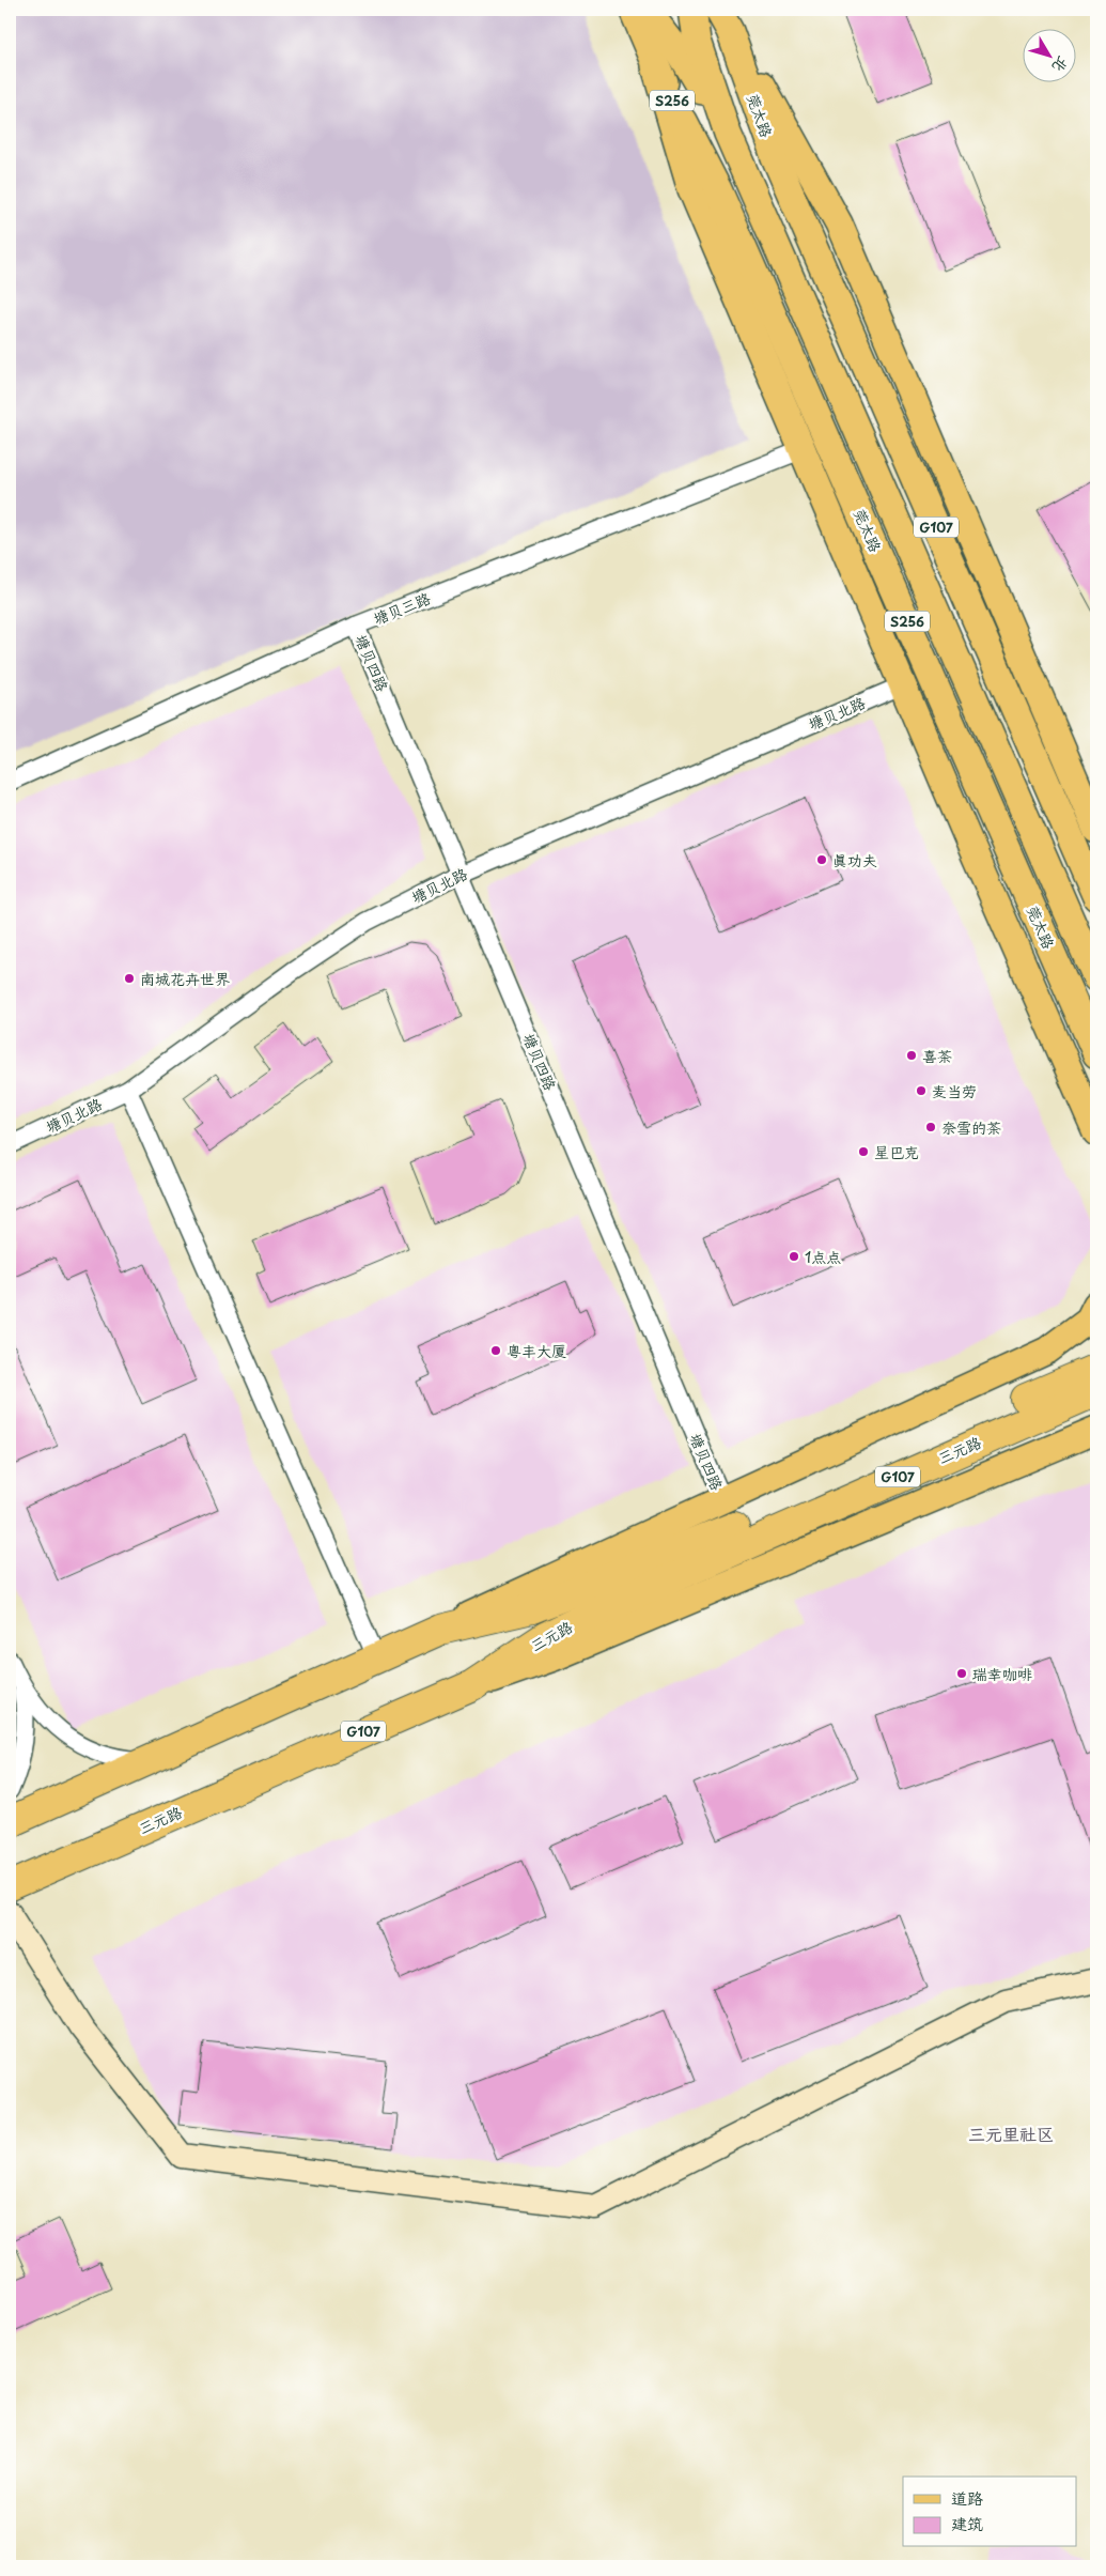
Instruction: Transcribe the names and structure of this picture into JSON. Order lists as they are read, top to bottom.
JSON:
{
  "streets": {
    "highway": ["G107", "三元路"],
    "main road": ["S256", "莞太路"],
    "street": ["塘贝三路", "塘贝四路", "塘贝北路"]
  },
  "crossings": [
    ["塘贝三路", "塘贝四路"],
    ["塘贝四路", "塘贝北路"]
  ],
  "districts": ["三元里社区"],
  "places": [
    "真功夫",
    "南城花卉世界",
    "喜茶",
    "麦当劳",
    "奈雪的茶",
    "星巴克",
    "1点点",
    "粤丰大厦",
    "瑞幸咖啡"
  ],
  "legend": ["道路", "建筑"],
  "north": "bottom right"
}
